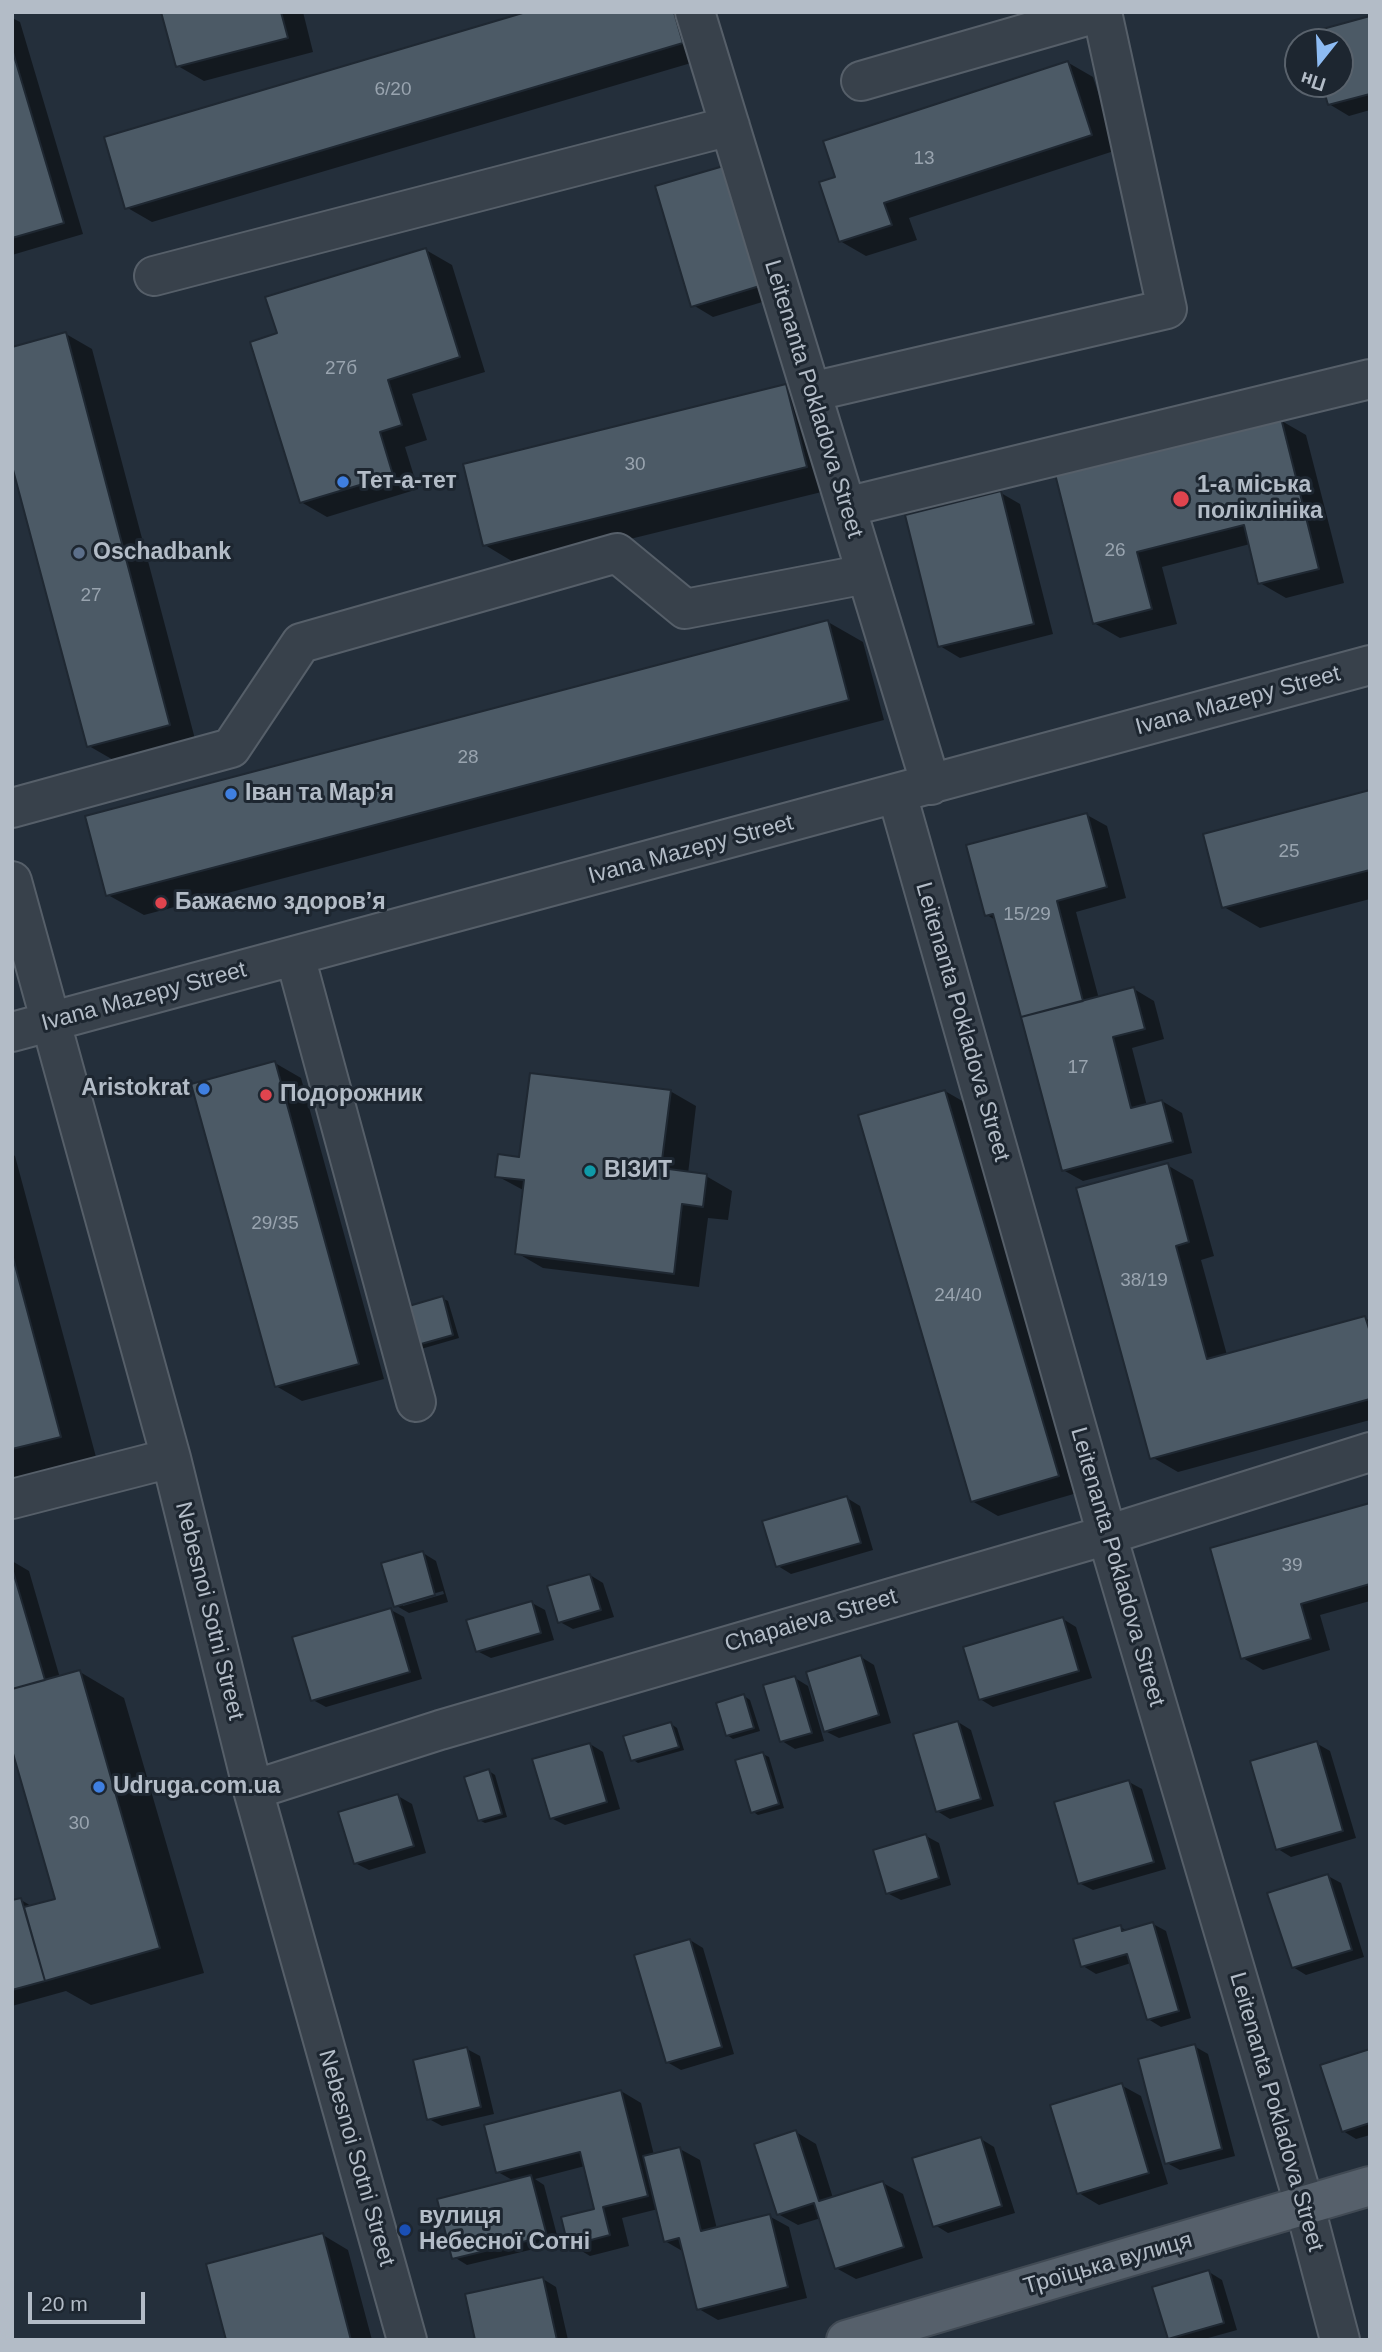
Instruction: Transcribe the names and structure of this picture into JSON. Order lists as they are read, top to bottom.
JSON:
{
  "streets": {
    "main road": ["Троїцька вулиця"],
    "street": [
      "Leitenanta Pokladova Street",
      "Ivana Mazepy Street",
      "Nebesnoi Sotni Street",
      "Chapaieva Street"
    ]
  },
  "crossings": [
    ["Leitenanta Pokladova Street", "Ivana Mazepy Street"],
    ["Leitenanta Pokladova Street", "Chapaieva Street"],
    ["Leitenanta Pokladova Street", "Троїцька вулиця"],
    ["Ivana Mazepy Street", "Nebesnoi Sotni Street"],
    ["Nebesnoi Sotni Street", "Chapaieva Street"]
  ],
  "places": [
    "Тет-а-тет",
    "1-а міська поліклініка",
    "Oschadbank",
    "Іван та Мар'я",
    "Бажаємо здоровʼя",
    "Aristokrat",
    "Подорожник",
    "ВІЗИТ",
    "Udruga.com.ua",
    "вулиця Небесної Сотні"
  ],
  "house_numbers": [
    "6/20",
    "13",
    "27б",
    "30",
    "26",
    "27",
    "28",
    "25",
    "15/29",
    "17",
    "29/35",
    "38/19",
    "24/40",
    "39",
    "30"
  ],
  "scale_bar": "20 m",
  "north": "bottom"
}
